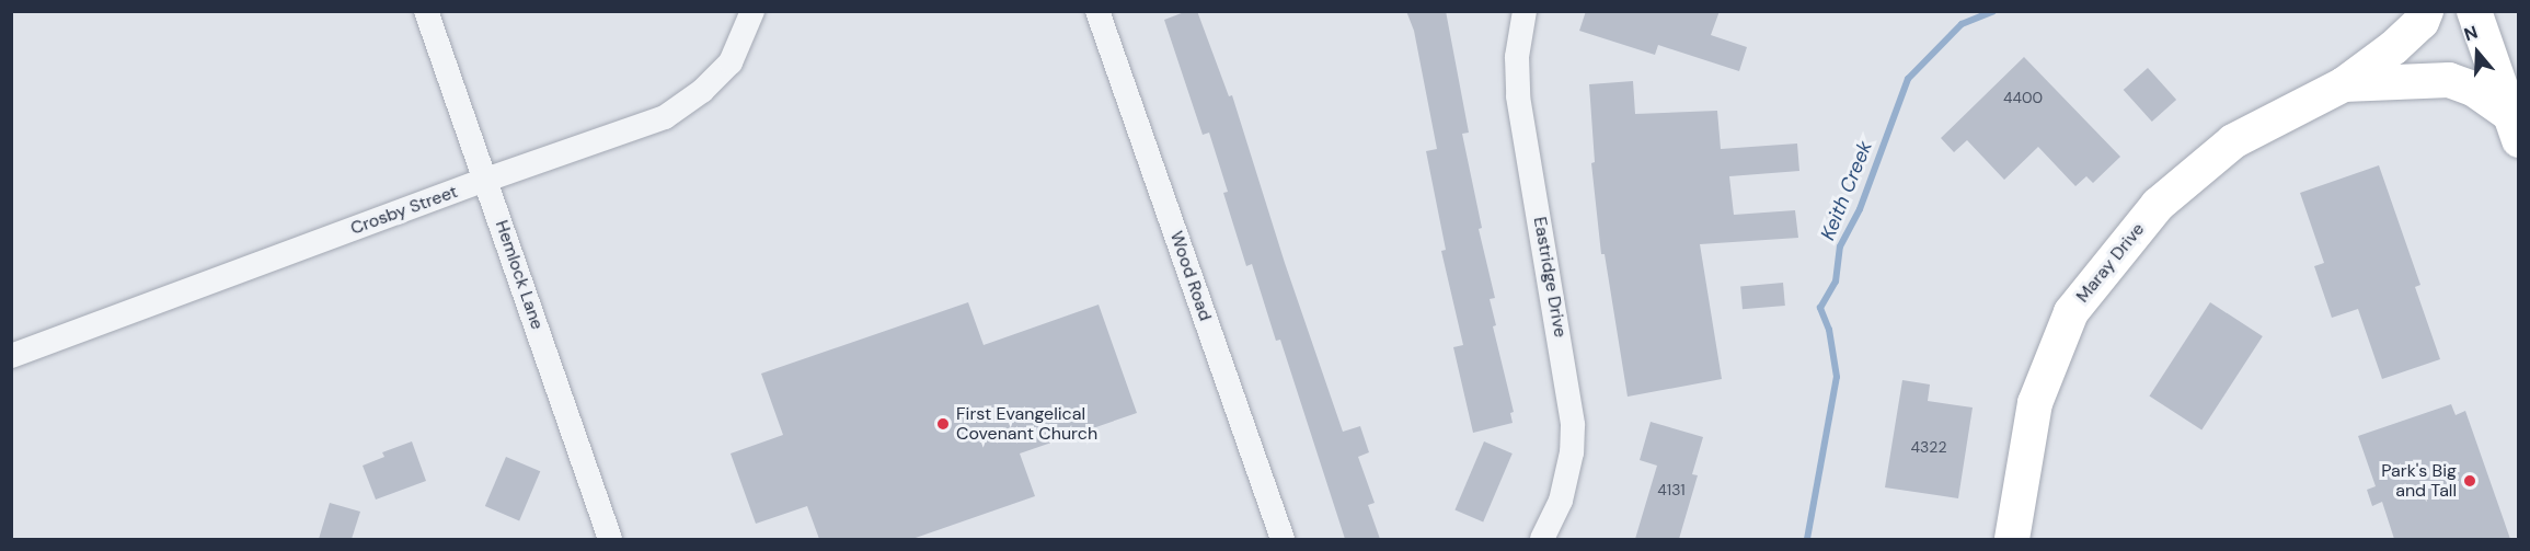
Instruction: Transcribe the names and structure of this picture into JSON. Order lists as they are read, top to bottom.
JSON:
{
  "streets": {
    "street": [
      "Crosby Street",
      "Maray Drive",
      "Hemlock Lane",
      "Wood Road",
      "Eastridge Drive"
    ]
  },
  "crossings": [
    ["Crosby Street", "Hemlock Lane"]
  ],
  "water": ["Keith Creek"],
  "places": ["First Evangelical Covenant Church", "Park's Big and Tall"],
  "house_numbers": ["4400", "4322", "4131"],
  "north": "top"
}
